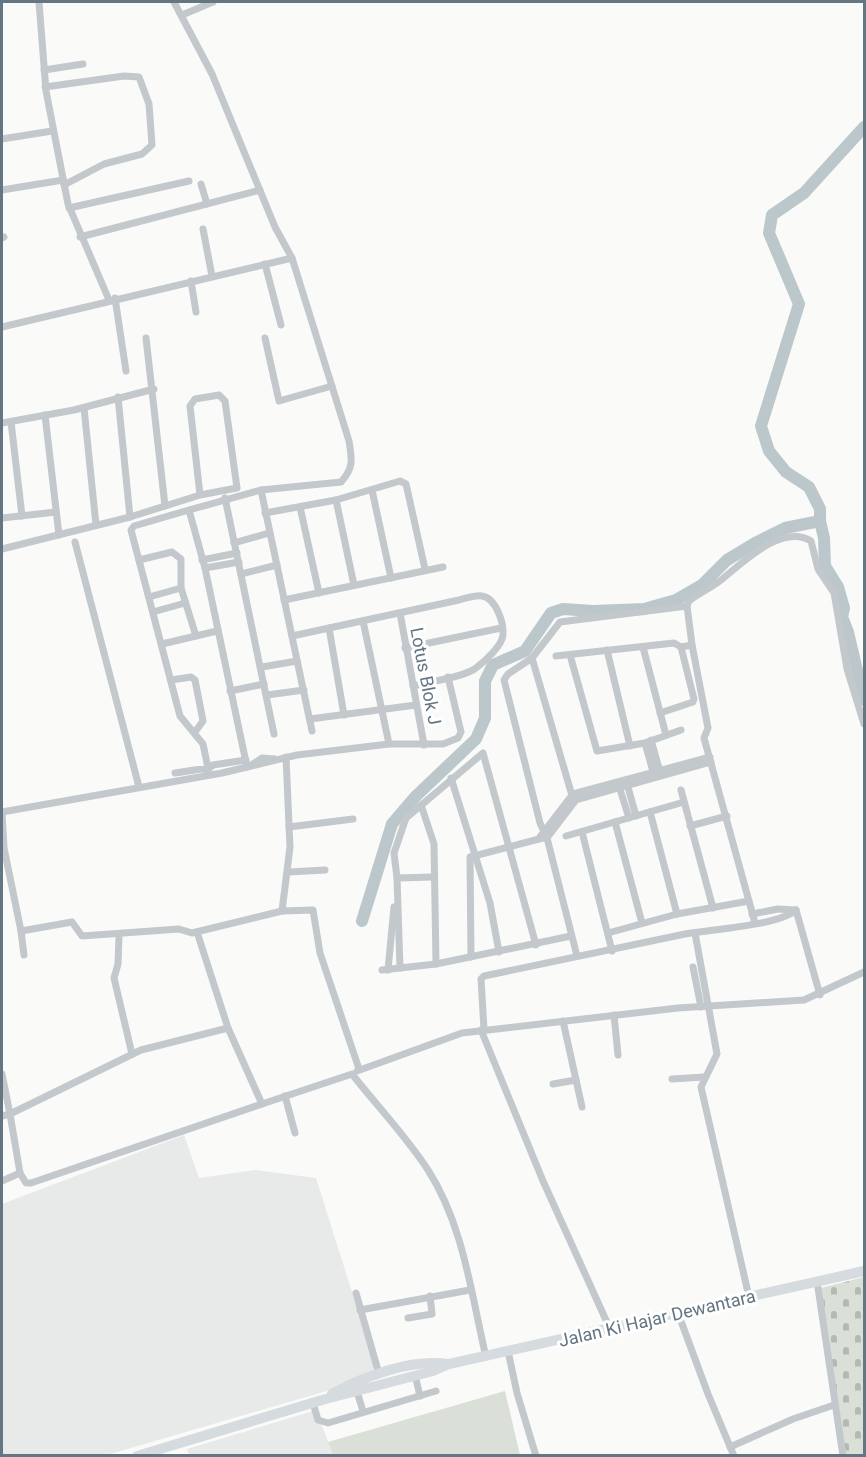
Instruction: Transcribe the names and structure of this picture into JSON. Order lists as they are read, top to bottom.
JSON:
{
  "streets": {
    "main road": ["Jalan Ki Hajar Dewantara"],
    "street": ["Lotus Blok J"]
  }
}
